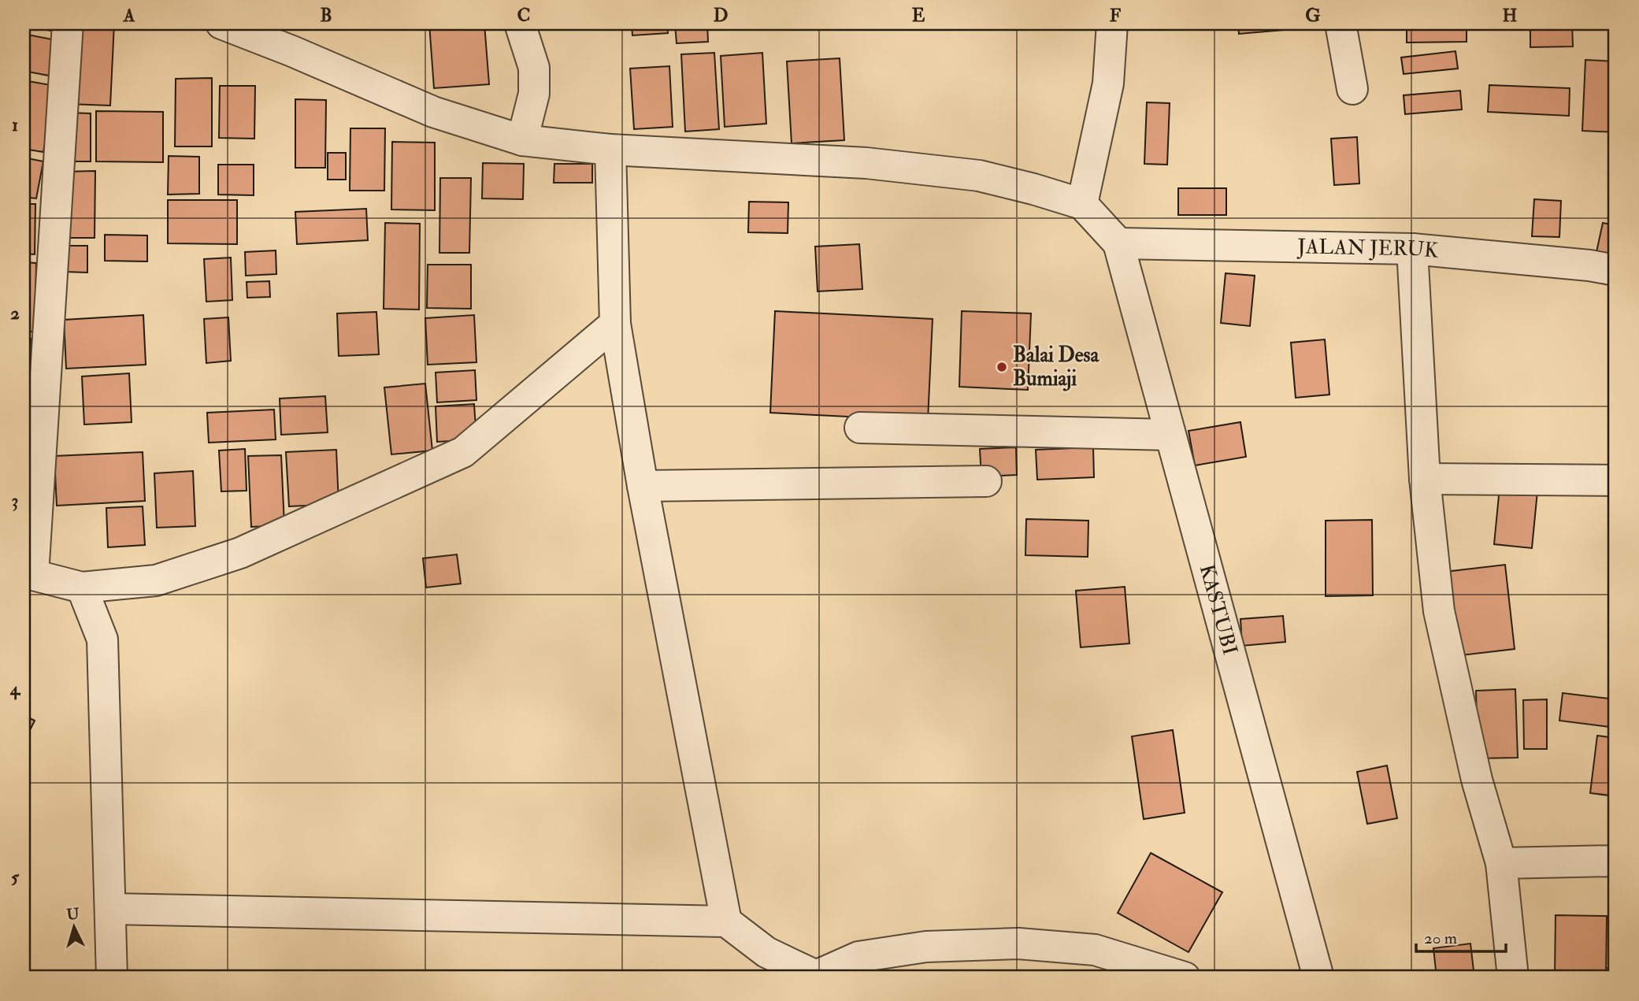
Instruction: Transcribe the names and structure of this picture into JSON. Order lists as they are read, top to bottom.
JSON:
{
  "streets": {
    "street": ["JALAN JERUK", "KASTUBI"]
  },
  "crossings": [
    ["JALAN JERUK", "KASTUBI"]
  ],
  "places": ["Balai Desa Bumiaji"],
  "scale_bar": "20 m",
  "north": "top",
  "grid": {
    "columns": [
      "A",
      "B",
      "C",
      "D",
      "E",
      "F",
      "G",
      "H"
    ],
    "rows": [
      "1",
      "2",
      "3",
      "4",
      "5"
    ]
  }
}
